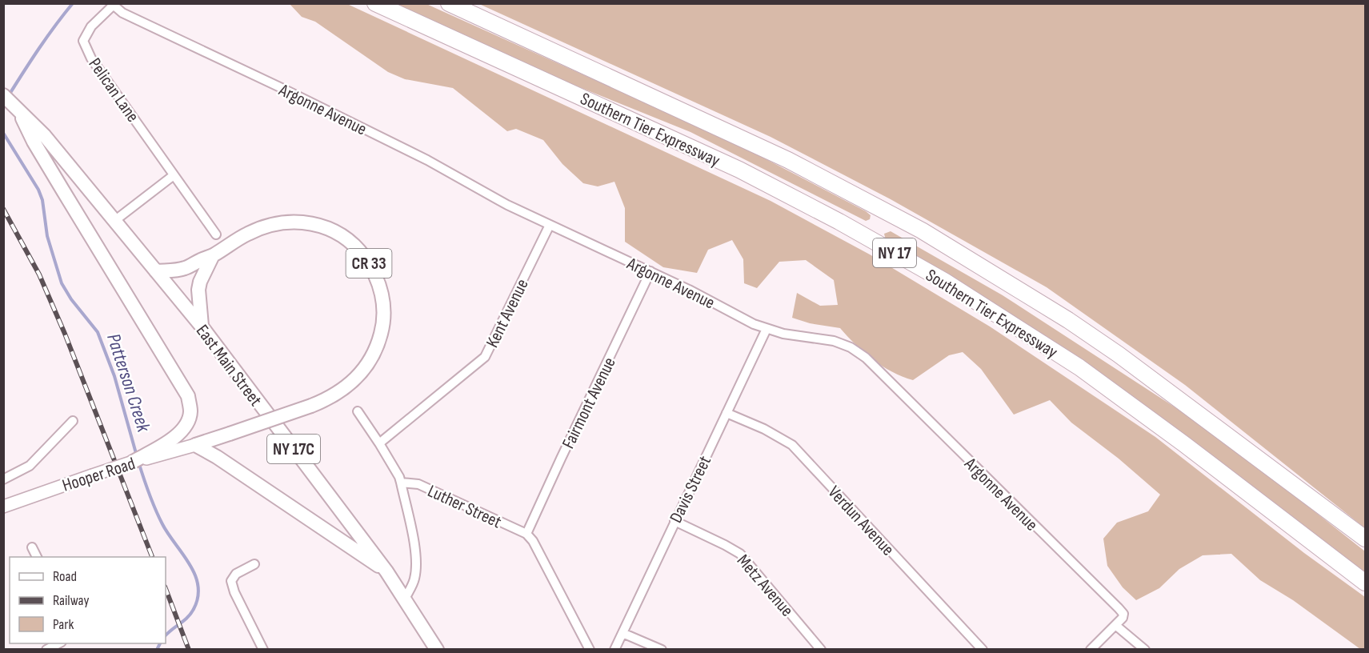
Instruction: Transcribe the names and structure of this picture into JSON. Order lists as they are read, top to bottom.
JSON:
{
  "streets": {
    "highway": ["Southern Tier Expressway", "NY 17"],
    "main road": ["CR 33", "East Main Street", "NY 17C"],
    "street": [
      "Pelican Lane",
      "Argonne Avenue",
      "Kent Avenue",
      "Fairmont Avenue",
      "Hooper Road",
      "Davis Street",
      "Luther Street",
      "Verdun Avenue",
      "Metz Avenue"
    ]
  },
  "crossings": [
    ["Pelican Lane", "Argonne Avenue"],
    ["Argonne Avenue", "Kent Avenue"],
    ["Argonne Avenue", "Fairmont Avenue"],
    ["Argonne Avenue", "Davis Street"],
    ["CR 33", "East Main Street"],
    ["Fairmont Avenue", "Luther Street"],
    ["Davis Street", "Verdun Avenue"],
    ["Davis Street", "Metz Avenue"]
  ],
  "water": ["Patterson Creek"],
  "legend": ["Road", "Railway", "Park"]
}
